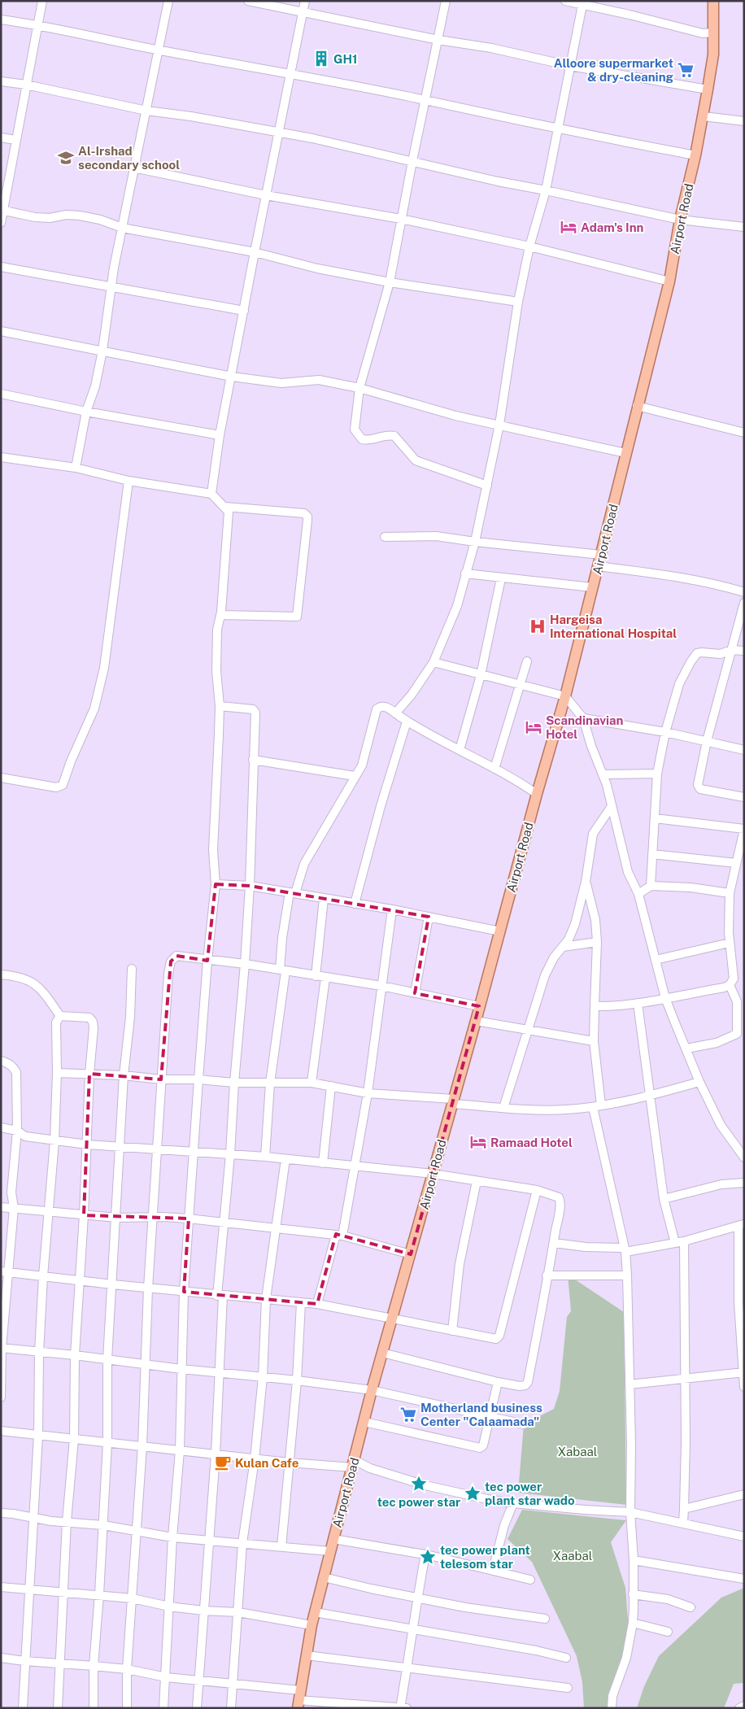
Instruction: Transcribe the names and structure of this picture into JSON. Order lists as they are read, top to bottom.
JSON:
{
  "streets": {
    "main road": ["Airport Road"]
  },
  "parks": ["Xabaal", "Xaabal"],
  "places": {
    "building": ["GH1"],
    "supermarket": ["Alloore supermarket & dry-cleaning", "Motherland business Center \"Calaamada\""],
    "school or university": ["Al-Irshad secondary school"],
    "hotel": ["Adam's Inn", "Scandinavian Hotel", "Ramaad Hotel"],
    "hospital": ["Hargeisa International Hospital"],
    "cafe": ["Kulan Cafe"],
    "place": ["tec power star", "tec power plant star wado", "tec power plant telesom star"]
  }
}
